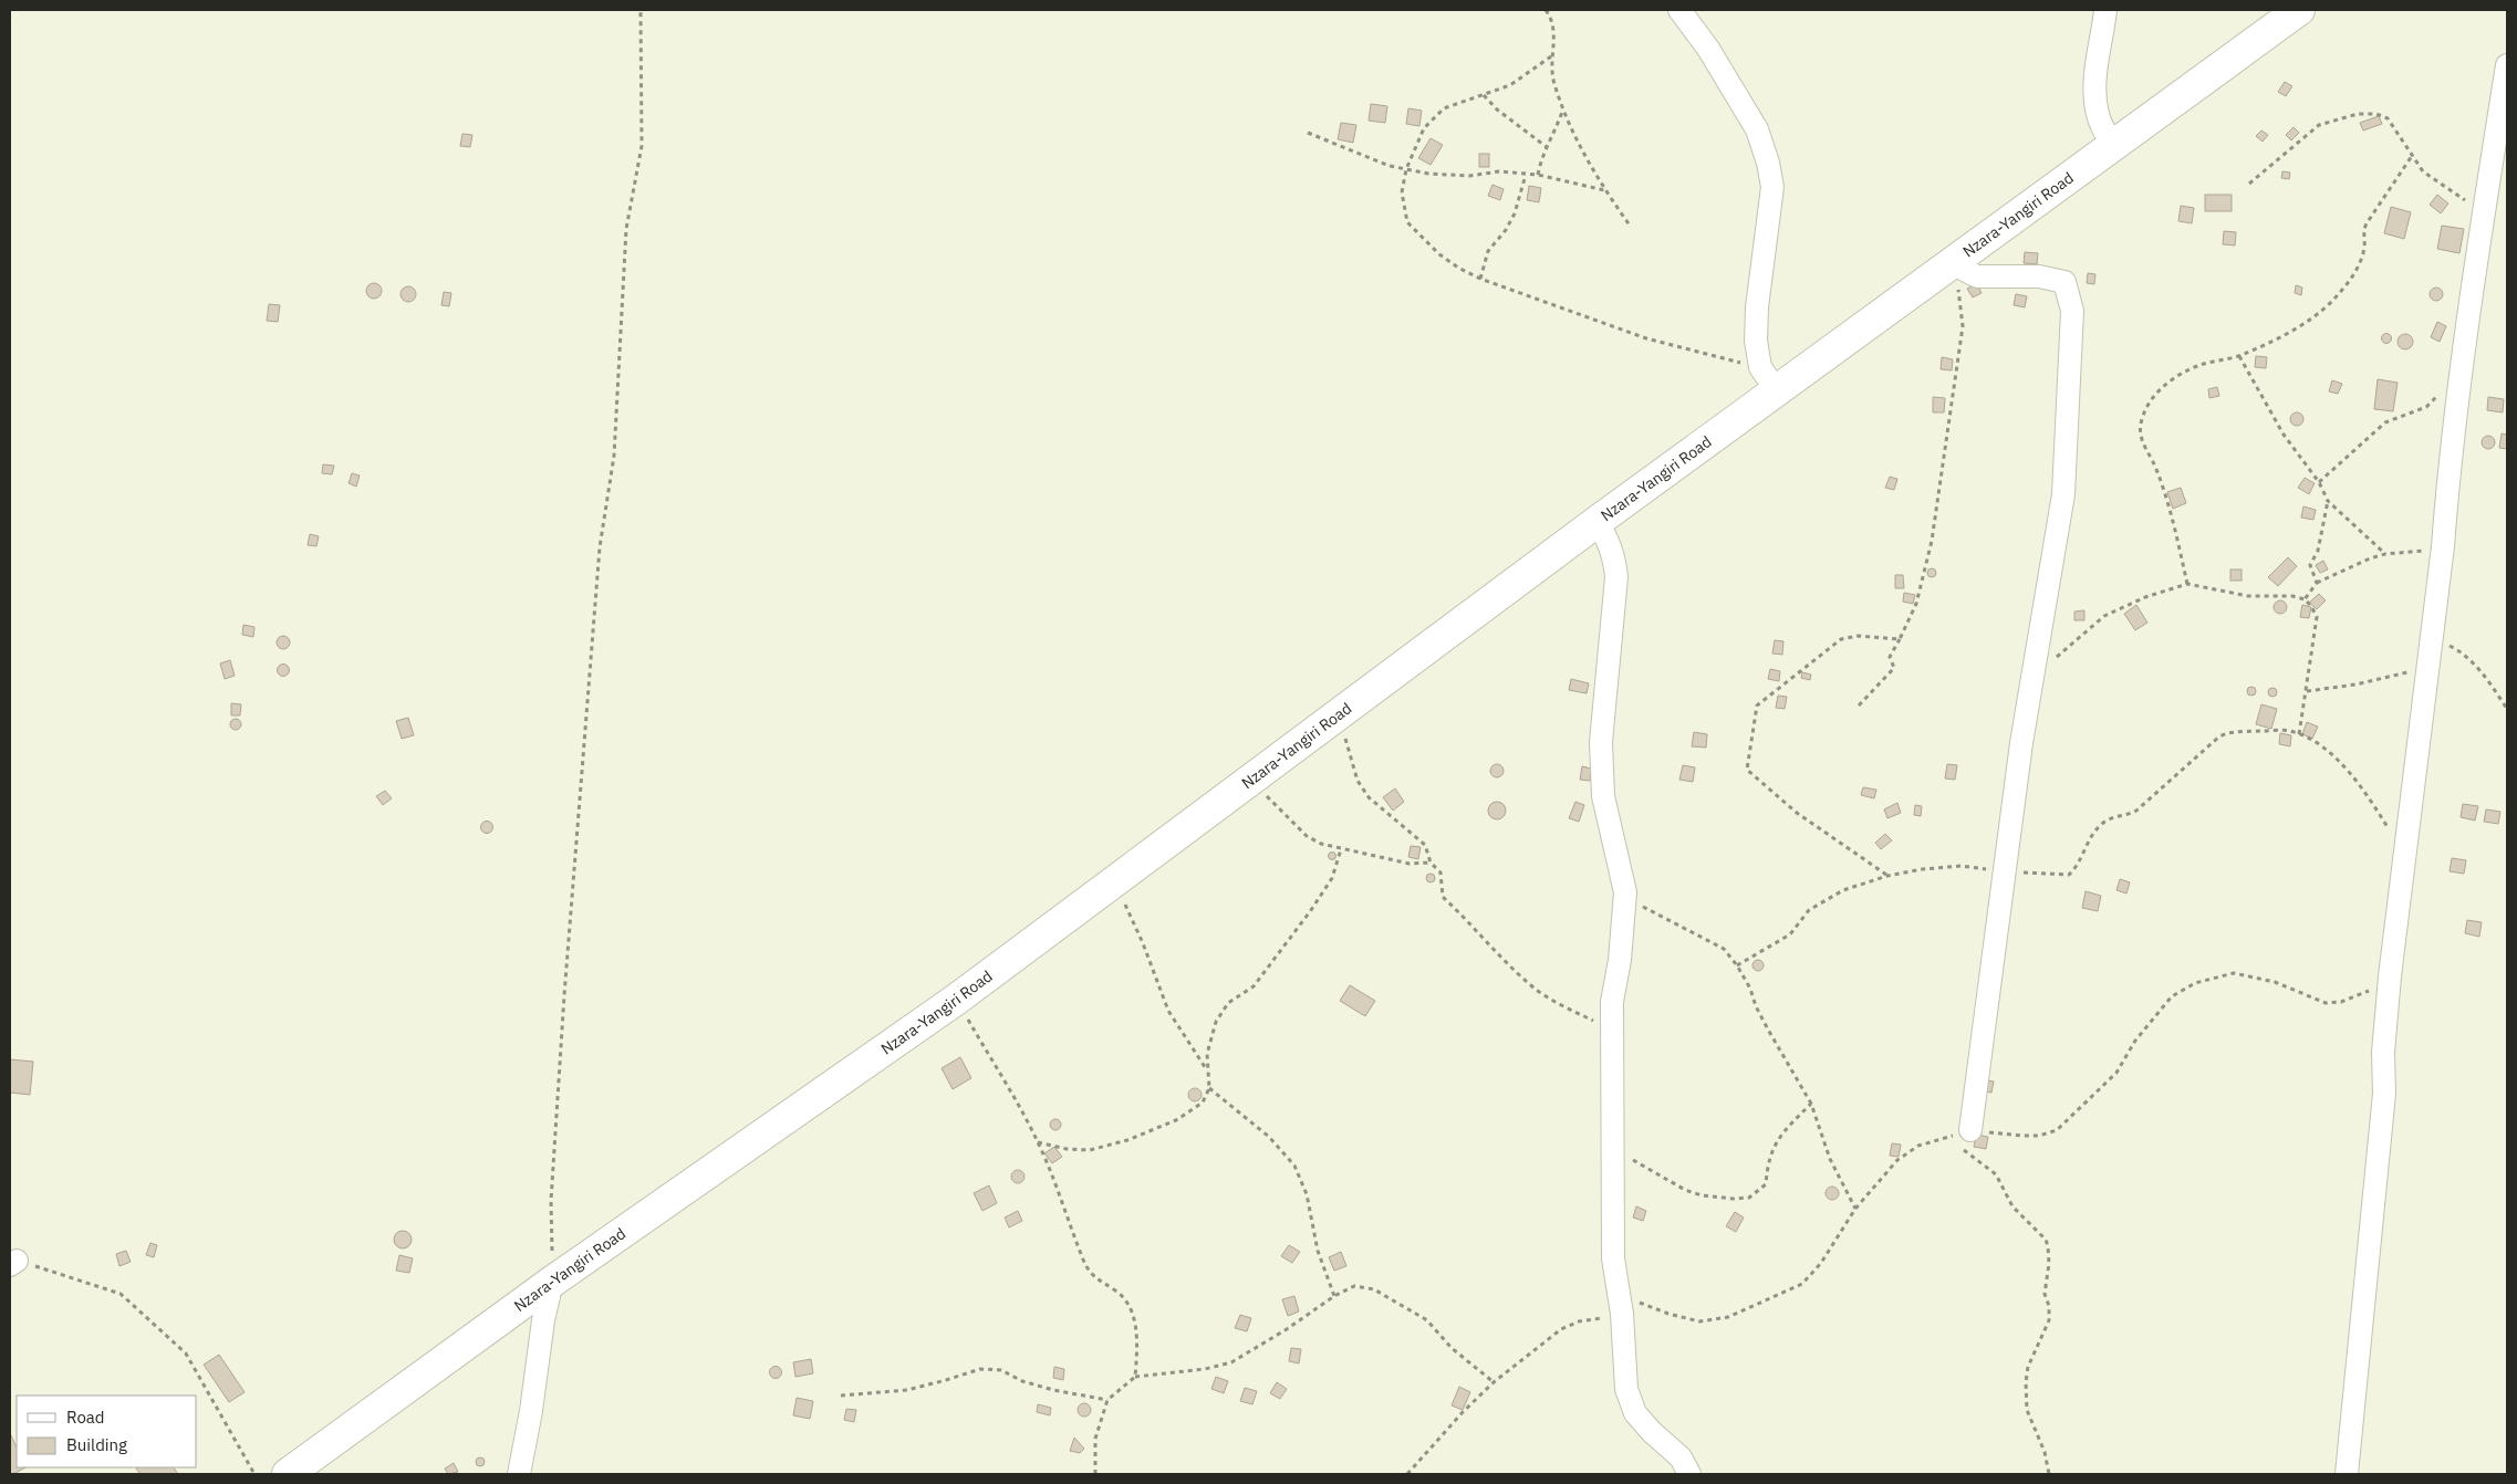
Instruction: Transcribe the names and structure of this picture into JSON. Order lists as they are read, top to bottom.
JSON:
{
  "streets": {
    "main road": ["Nzara-Yangiri Road"]
  },
  "legend": ["Road", "Building"]
}
